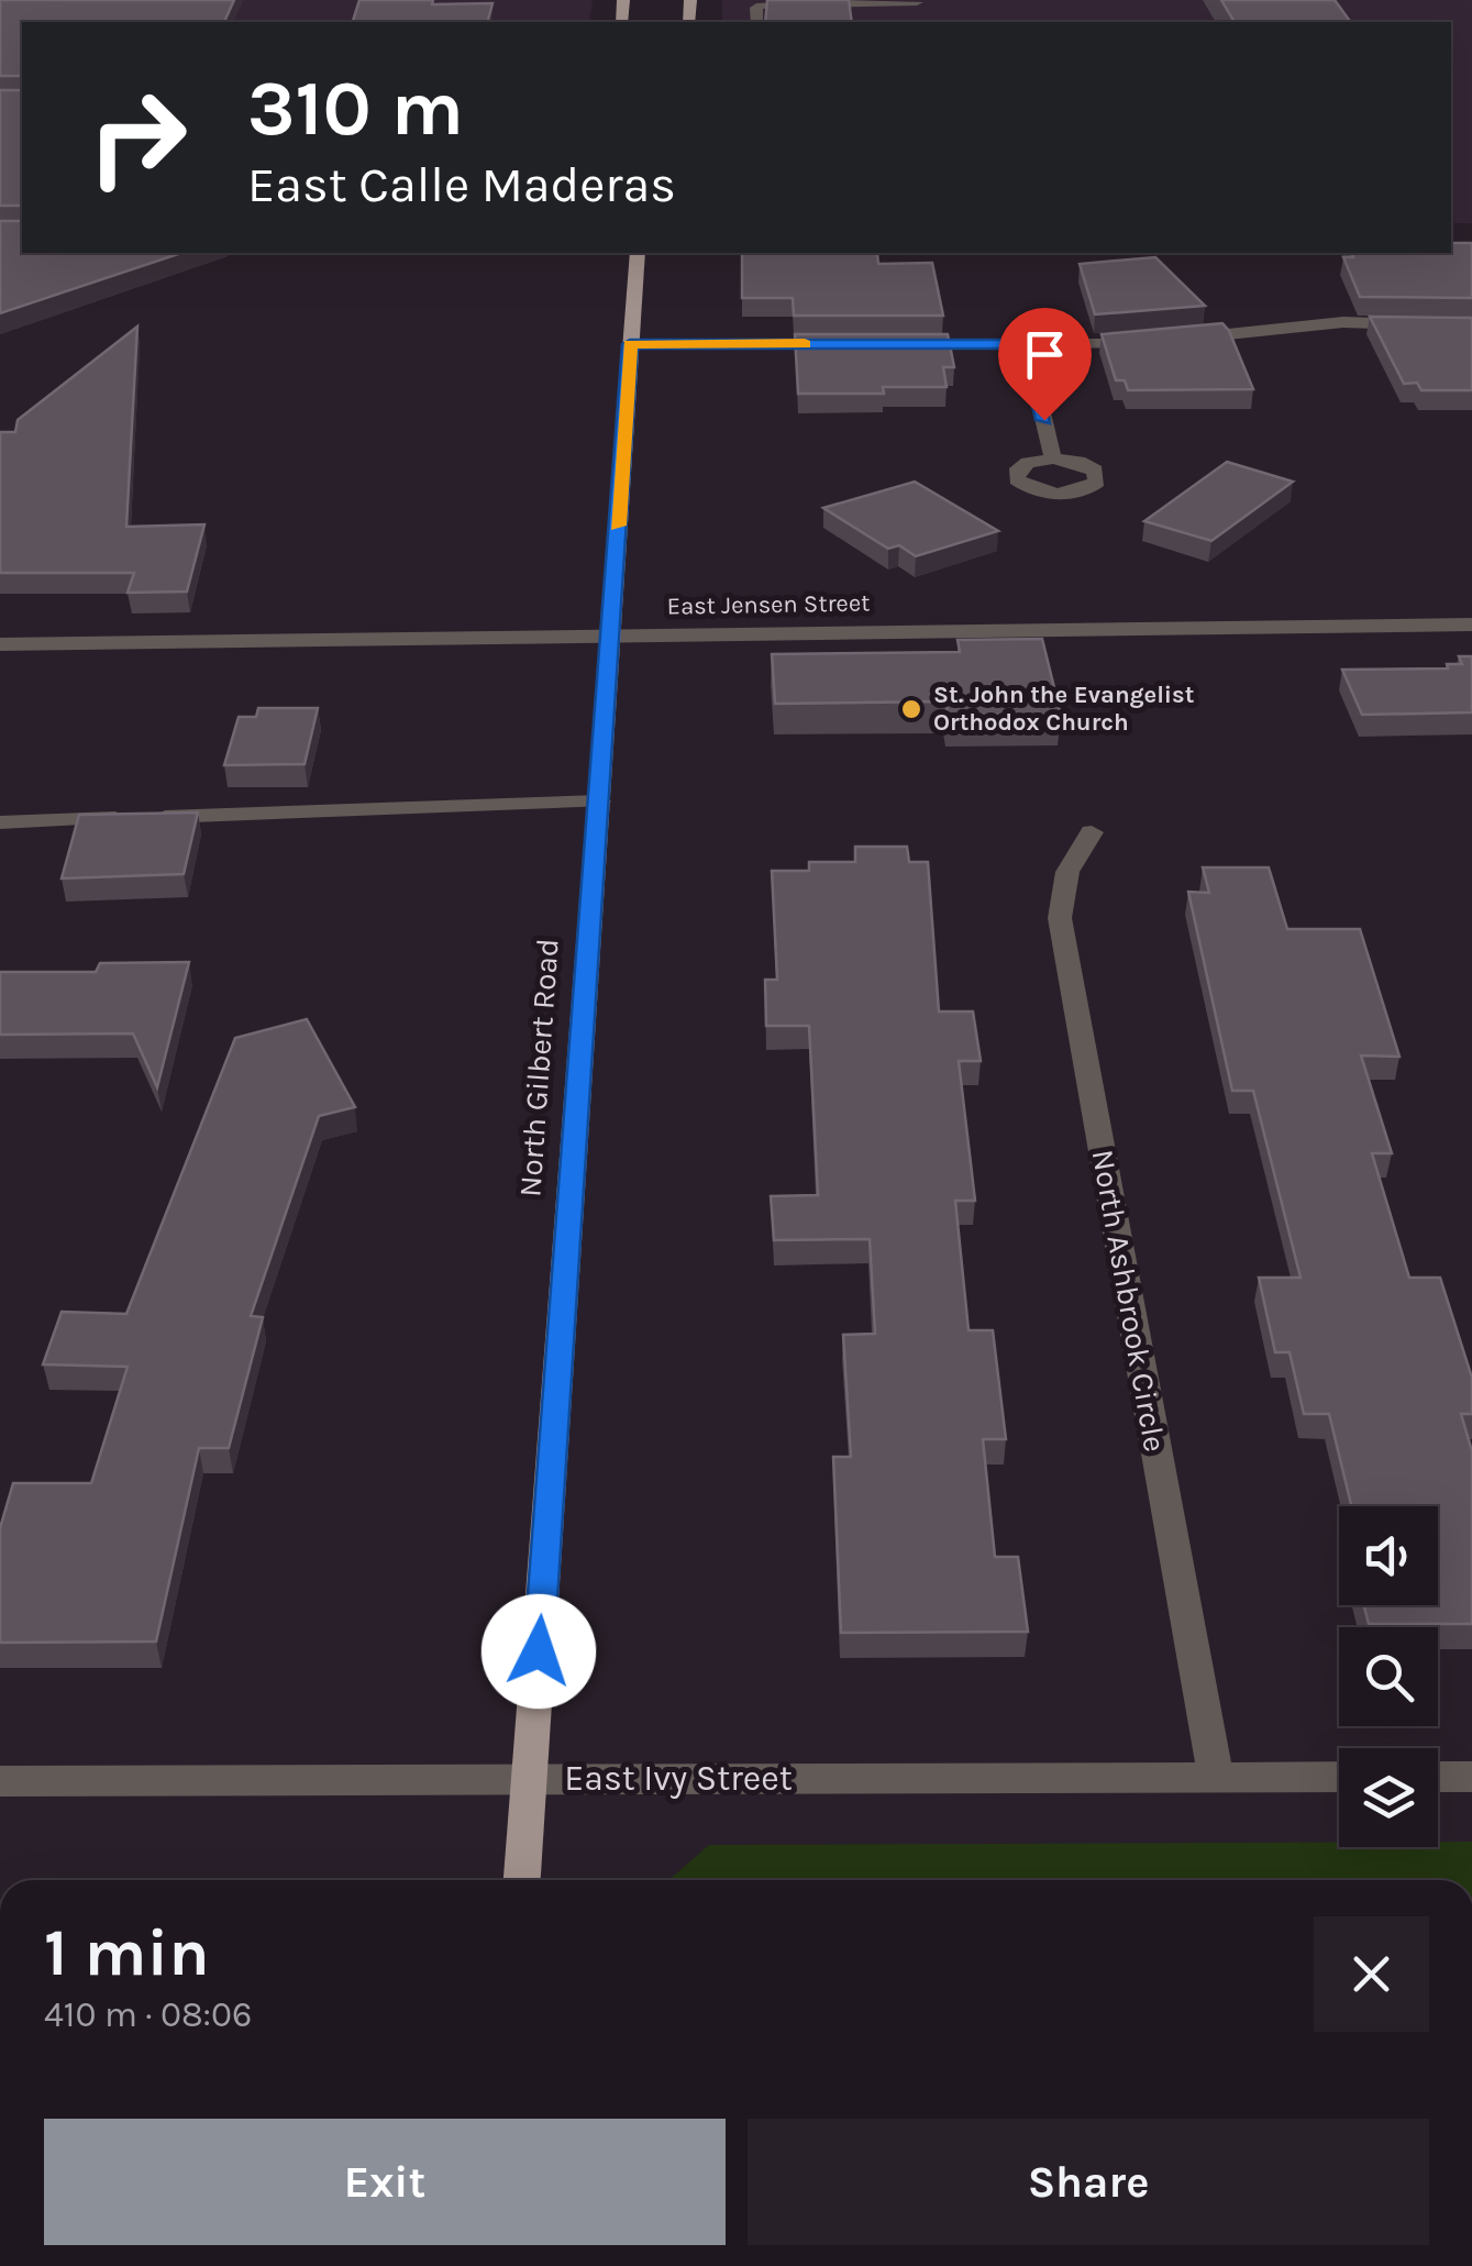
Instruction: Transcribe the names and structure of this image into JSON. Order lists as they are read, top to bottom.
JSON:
{
  "streets": {
    "main road": ["North Gilbert Road"],
    "street": ["East Jensen Street", "North Ashbrook Circle", "East Ivy Street"]
  },
  "crossings": [
    ["East Jensen Street", "North Gilbert Road"],
    ["North Gilbert Road", "East Ivy Street"],
    ["North Ashbrook Circle", "East Ivy Street"]
  ],
  "places": ["St. John the Evangelist Orthodox Church"],
  "page": {
    "turn": ["310 m", "East Calle Maderas"],
    "heading": ["1 min", "410 m · 08:06"],
    "buttons": ["Exit", "Share"]
  }
}
